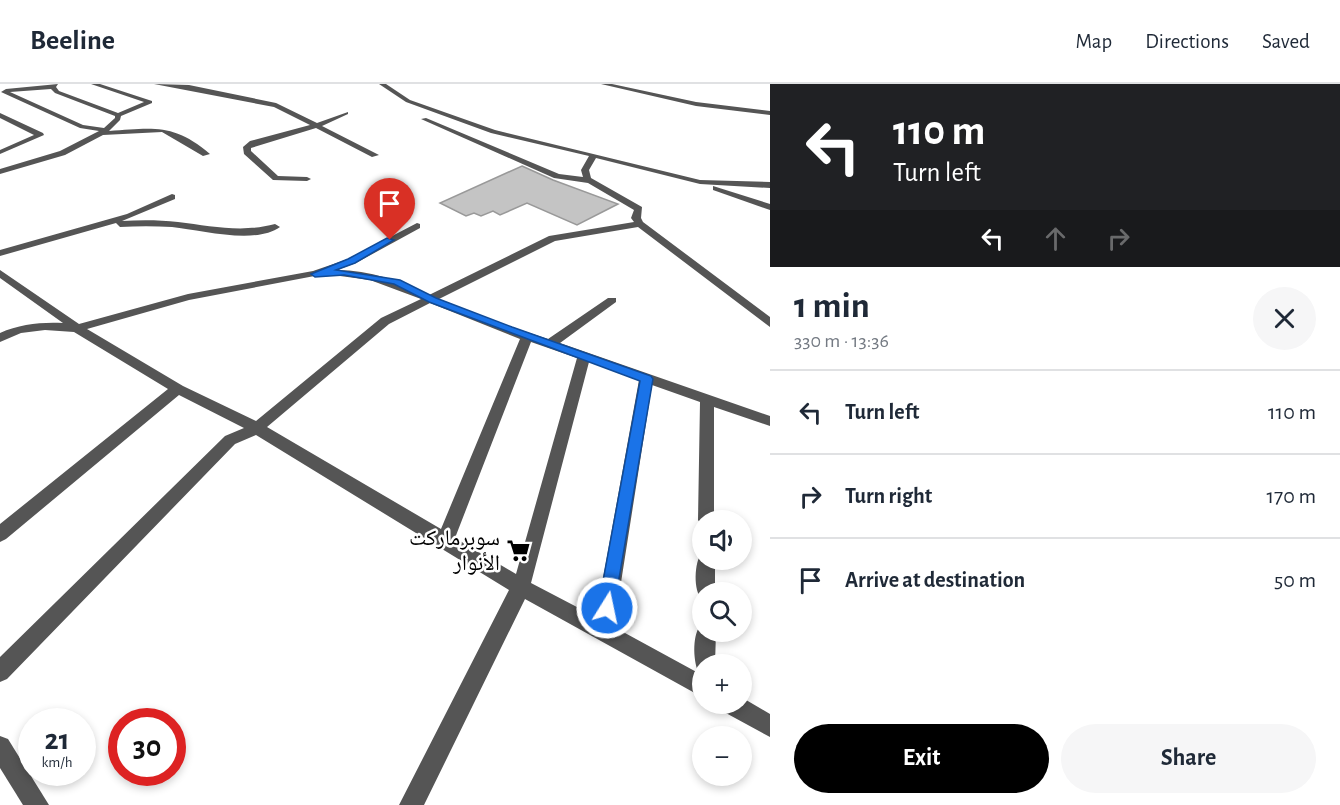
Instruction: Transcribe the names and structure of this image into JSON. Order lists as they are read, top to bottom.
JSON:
{
  "places": {
    "supermarket": ["سوبرماركت الأنوار"]
  },
  "page": {
    "header": "Beeline",
    "nav": ["Map", "Directions", "Saved"],
    "turn": ["110 m", "Turn left"],
    "heading": ["1 min", "330 m · 13:36"],
    "list": [
      {
        "name": "Turn left",
        "value": "110 m"
      },
      {
        "name": "Turn right",
        "value": "170 m"
      },
      {
        "name": "Arrive at destination",
        "value": "50 m"
      }
    ],
    "map_buttons": ["+", "−"],
    "speed": "21 km/h",
    "limit": "30",
    "buttons": ["Exit", "Share"]
  }
}
